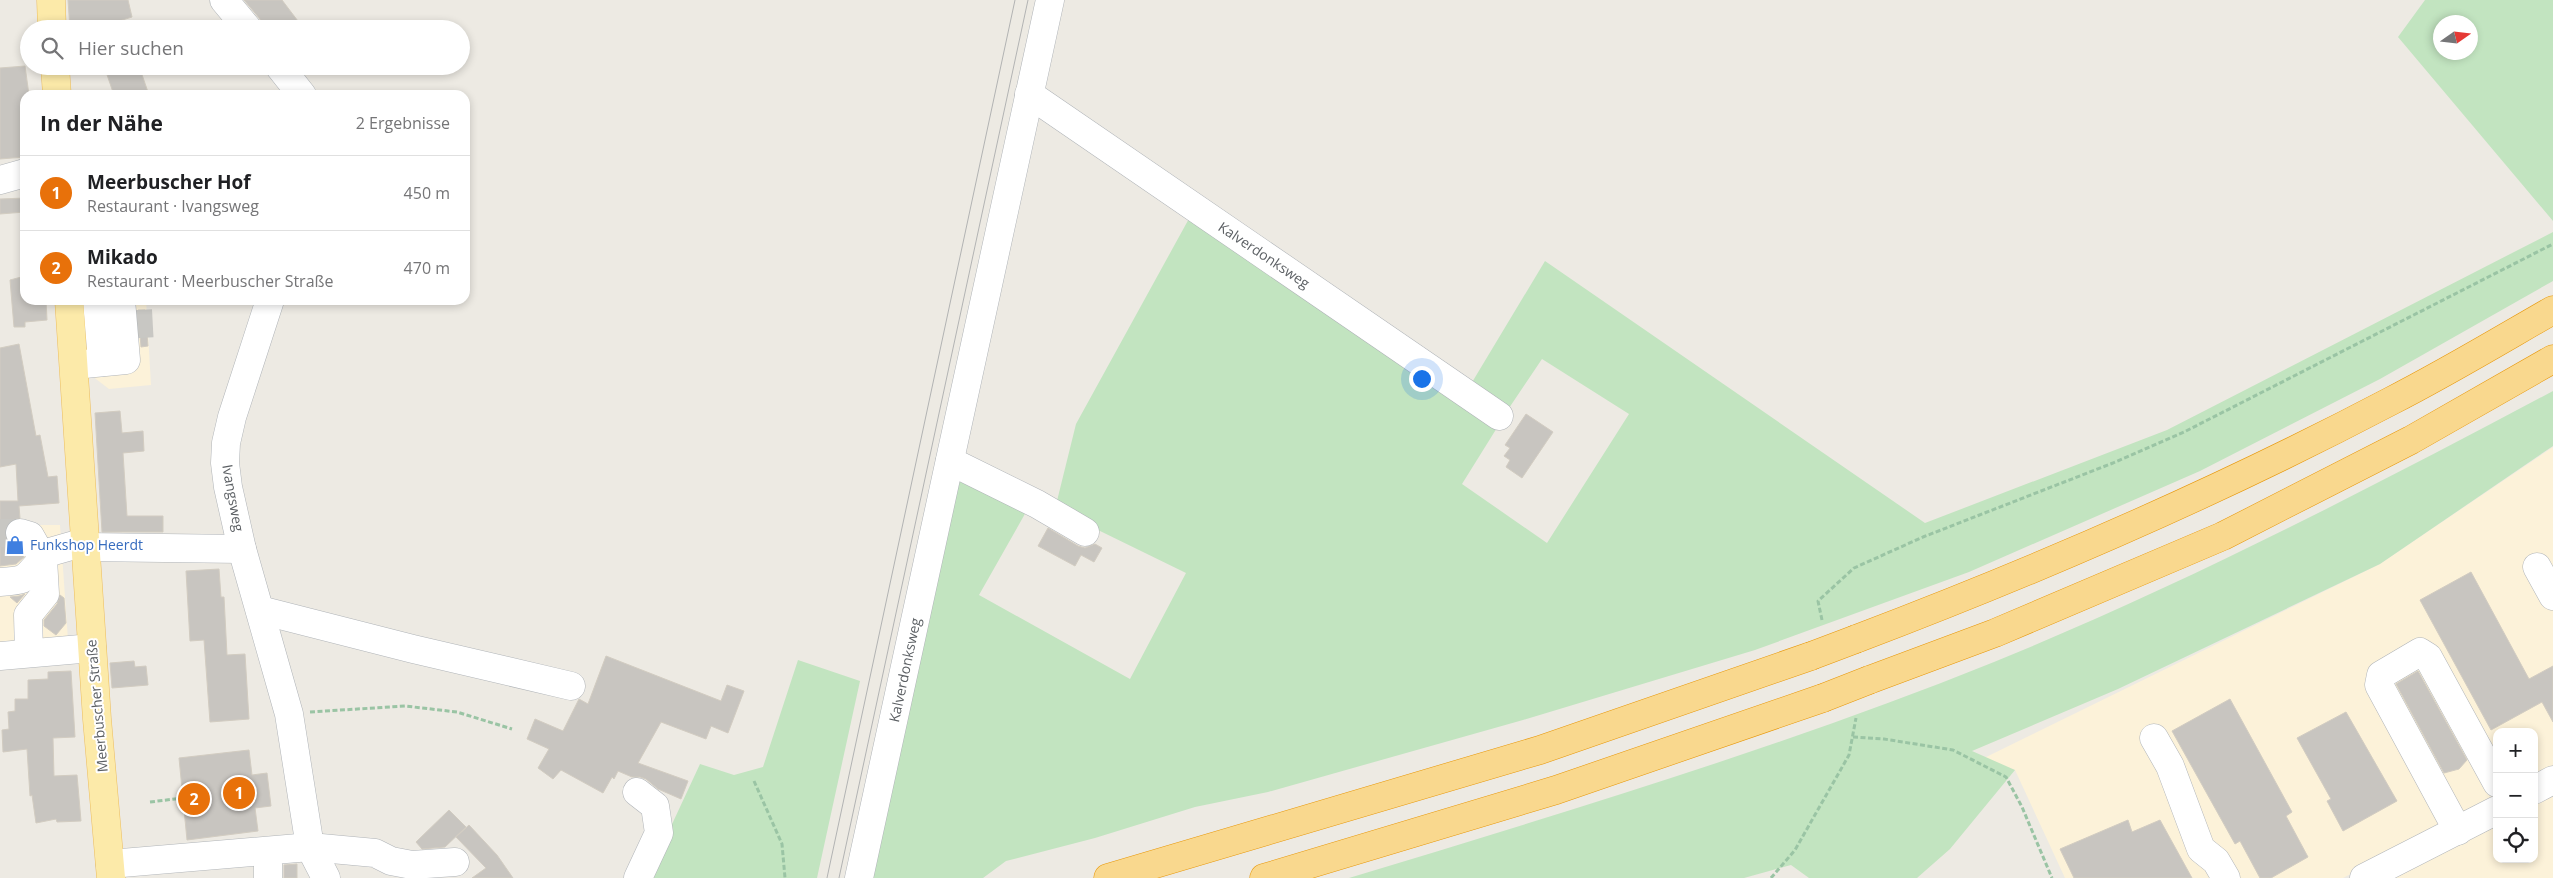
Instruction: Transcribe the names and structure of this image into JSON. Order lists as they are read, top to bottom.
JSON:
{
  "streets": {
    "main road": ["Meerbuscher Straße"],
    "street": ["Kalverdonksweg", "Ivangsweg"]
  },
  "crossings": [
    ["Ivangsweg", "Meerbuscher Straße"]
  ],
  "places": {
    "shop": ["Funkshop Heerdt"]
  },
  "north": "right",
  "page": {
    "search": "Hier suchen",
    "heading": ["In der Nähe", "2 Ergebnisse"],
    "list": [
      {
        "mark": "1",
        "name": "Meerbuscher Hof",
        "note": "Restaurant · Ivangsweg",
        "value": "450 m"
      },
      {
        "mark": "2",
        "name": "Mikado",
        "note": "Restaurant · Meerbuscher Straße",
        "value": "470 m"
      }
    ],
    "map_buttons": ["+", "−"],
    "pins": ["1", "2"]
  }
}
